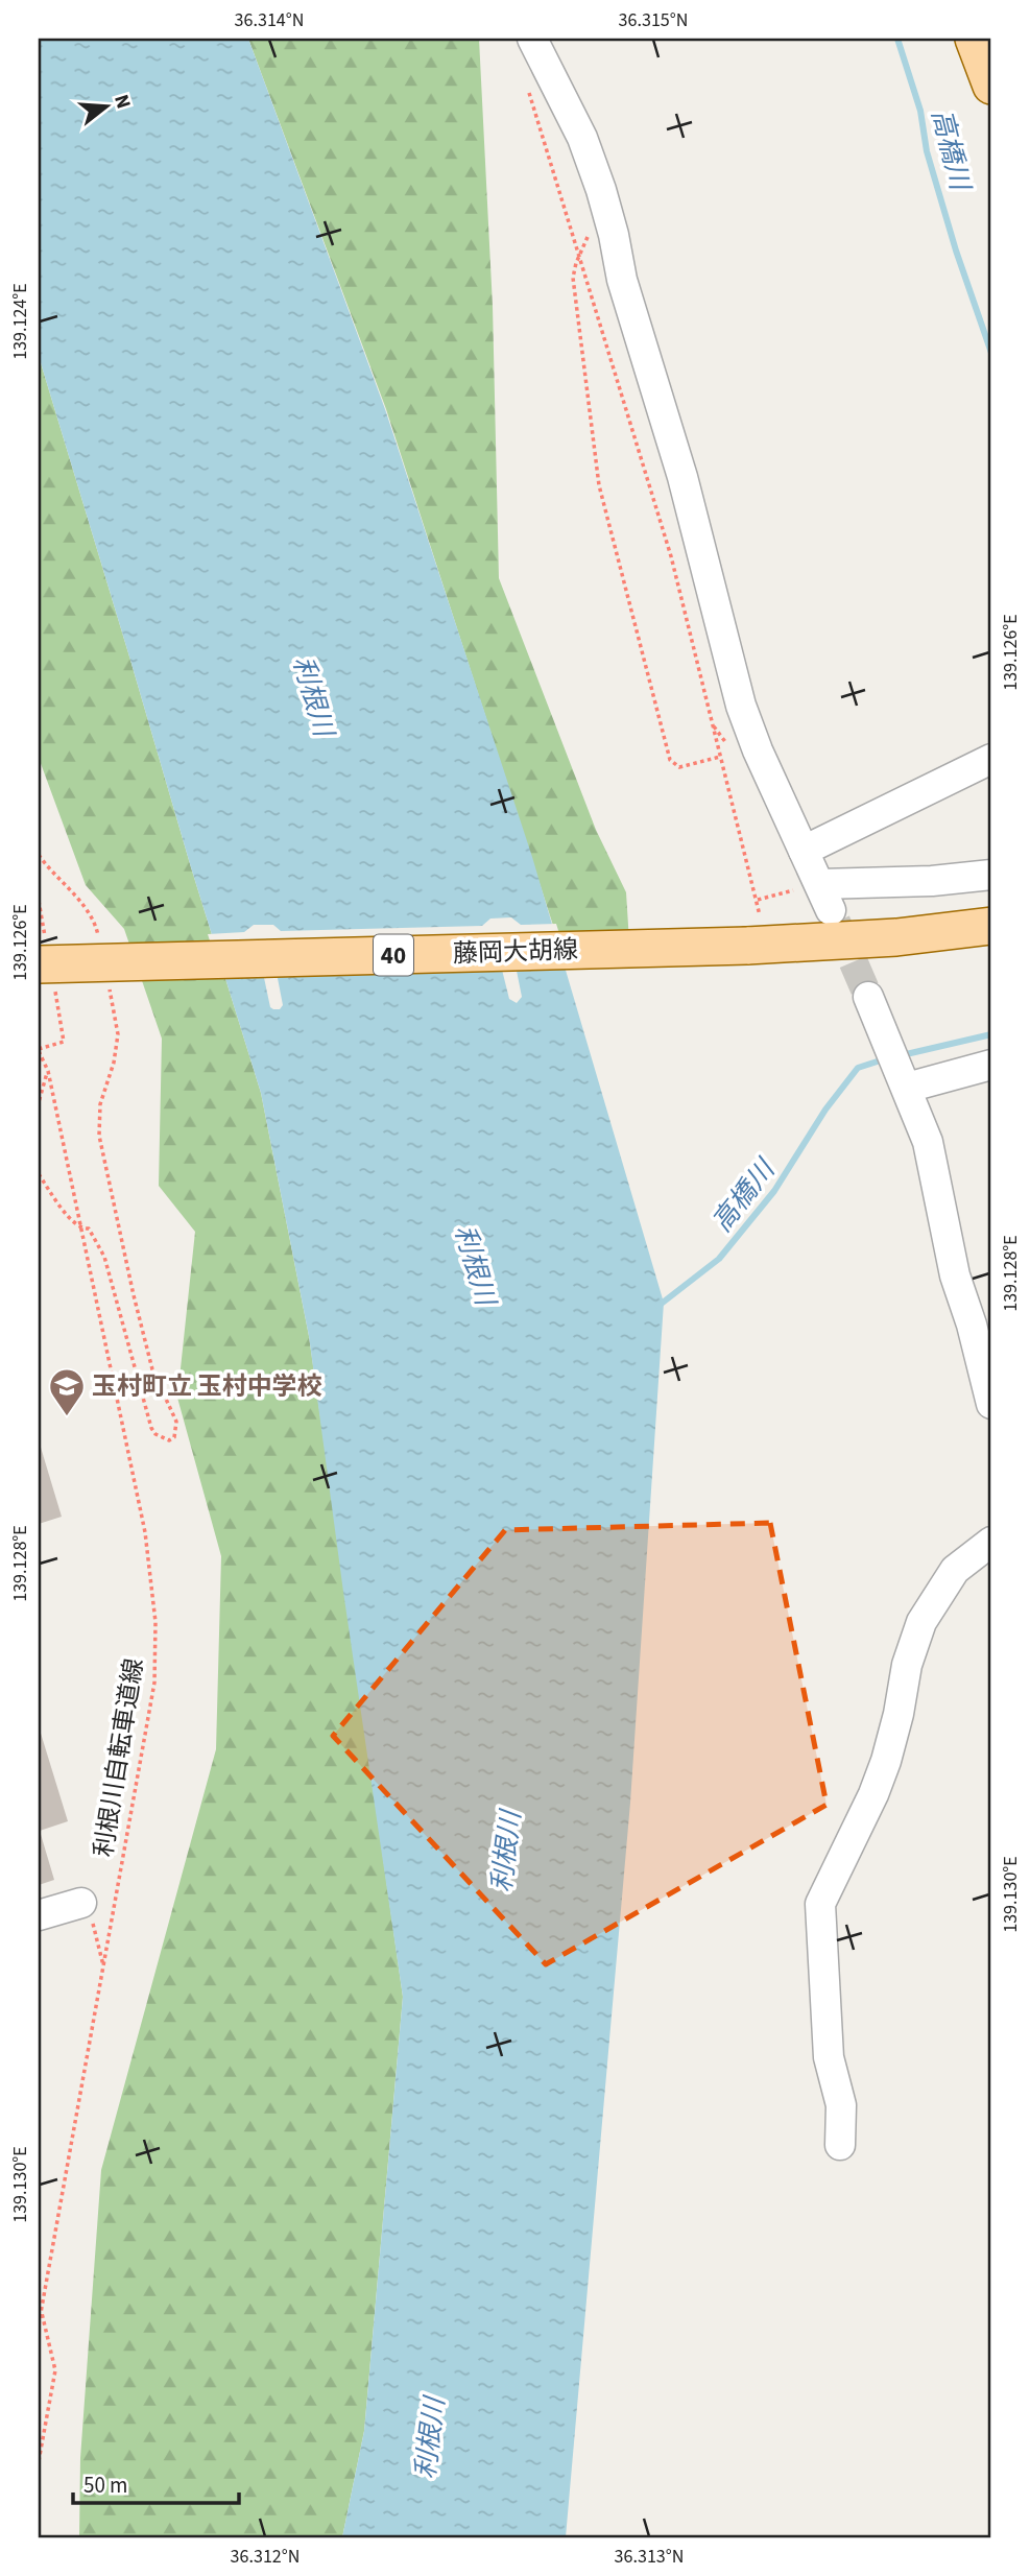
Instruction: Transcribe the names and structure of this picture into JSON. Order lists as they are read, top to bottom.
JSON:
{
  "streets": {
    "main road": ["藤岡大胡線", "40"],
    "path": ["利根川自転車道線"]
  },
  "water": ["高橋川", "利根川"],
  "places": {
    "school or university": ["玉村町立 玉村中学校"]
  },
  "scale_bar": "50 m",
  "north": "right",
  "coordinates": [
    "36.314°N",
    "36.315°N",
    "139.124°E",
    "139.126°E",
    "139.128°E",
    "139.130°E",
    "36.312°N",
    "36.313°N"
  ]
}
